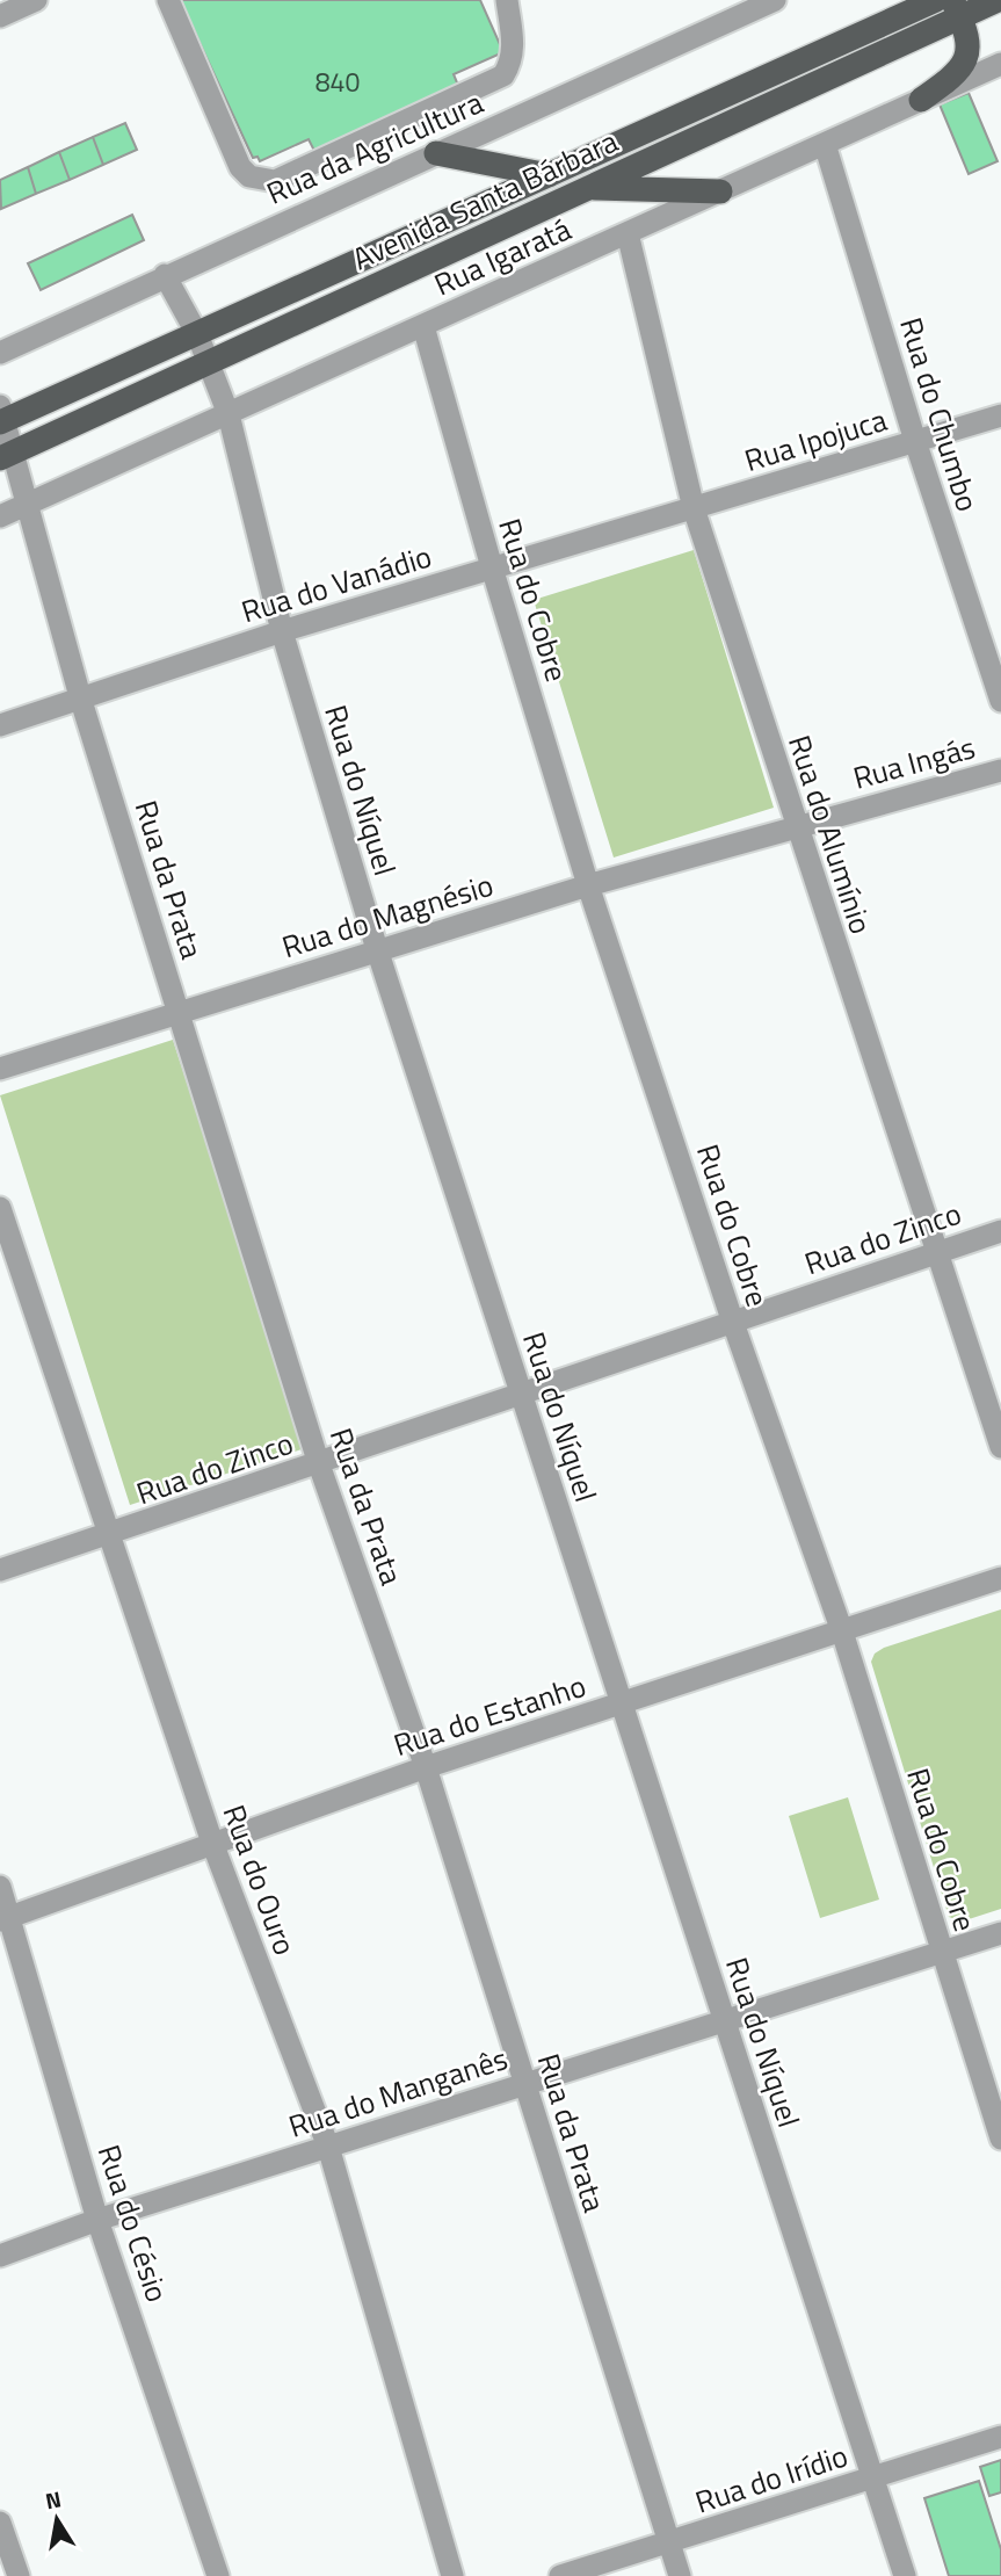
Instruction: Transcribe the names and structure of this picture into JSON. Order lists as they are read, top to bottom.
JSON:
{
  "streets": {
    "main road": ["Avenida Santa Bárbara"],
    "street": [
      "Rua da Agricultura",
      "Rua Igaratá",
      "Rua do Chumbo",
      "Rua Ipojuca",
      "Rua do Vanádio",
      "Rua do Cobre",
      "Rua Ingás",
      "Rua do Níquel",
      "Rua do Alumínio",
      "Rua da Prata",
      "Rua do Magnésio",
      "Rua do Zinco",
      "Rua do Estanho",
      "Rua do Ouro",
      "Rua do Manganês",
      "Rua do Césio",
      "Rua do Irídio"
    ]
  },
  "crossings": [
    ["Rua da Agricultura", "Rua do Níquel"],
    ["Avenida Santa Bárbara", "Rua do Níquel"],
    ["Avenida Santa Bárbara", "Rua da Prata"],
    ["Rua Igaratá", "Rua do Chumbo"],
    ["Rua Igaratá", "Rua do Cobre"],
    ["Rua Igaratá", "Rua do Níquel"],
    ["Rua Igaratá", "Rua do Alumínio"],
    ["Rua Igaratá", "Rua da Prata"],
    ["Rua do Chumbo", "Rua Ipojuca"],
    ["Rua Ipojuca", "Rua do Vanádio"],
    ["Rua Ipojuca", "Rua do Alumínio"],
    ["Rua do Vanádio", "Rua do Cobre"],
    ["Rua do Vanádio", "Rua do Níquel"],
    ["Rua do Vanádio", "Rua do Alumínio"],
    ["Rua do Vanádio", "Rua da Prata"],
    ["Rua do Cobre", "Rua do Magnésio"],
    ["Rua do Cobre", "Rua do Zinco"],
    ["Rua do Cobre", "Rua do Estanho"],
    ["Rua do Cobre", "Rua do Manganês"],
    ["Rua Ingás", "Rua do Alumínio"],
    ["Rua Ingás", "Rua do Magnésio"],
    ["Rua do Níquel", "Rua do Magnésio"],
    ["Rua do Níquel", "Rua do Zinco"],
    ["Rua do Níquel", "Rua do Estanho"],
    ["Rua do Níquel", "Rua do Manganês"],
    ["Rua do Níquel", "Rua do Irídio"],
    ["Rua do Alumínio", "Rua do Magnésio"],
    ["Rua do Alumínio", "Rua do Zinco"],
    ["Rua da Prata", "Rua do Magnésio"],
    ["Rua da Prata", "Rua do Zinco"],
    ["Rua da Prata", "Rua do Estanho"],
    ["Rua da Prata", "Rua do Manganês"],
    ["Rua da Prata", "Rua do Irídio"],
    ["Rua do Zinco", "Rua do Ouro"],
    ["Rua do Estanho", "Rua do Ouro"],
    ["Rua do Estanho", "Rua do Césio"],
    ["Rua do Ouro", "Rua do Manganês"],
    ["Rua do Manganês", "Rua do Césio"]
  ],
  "house_numbers": ["840"],
  "north": "top"
}
